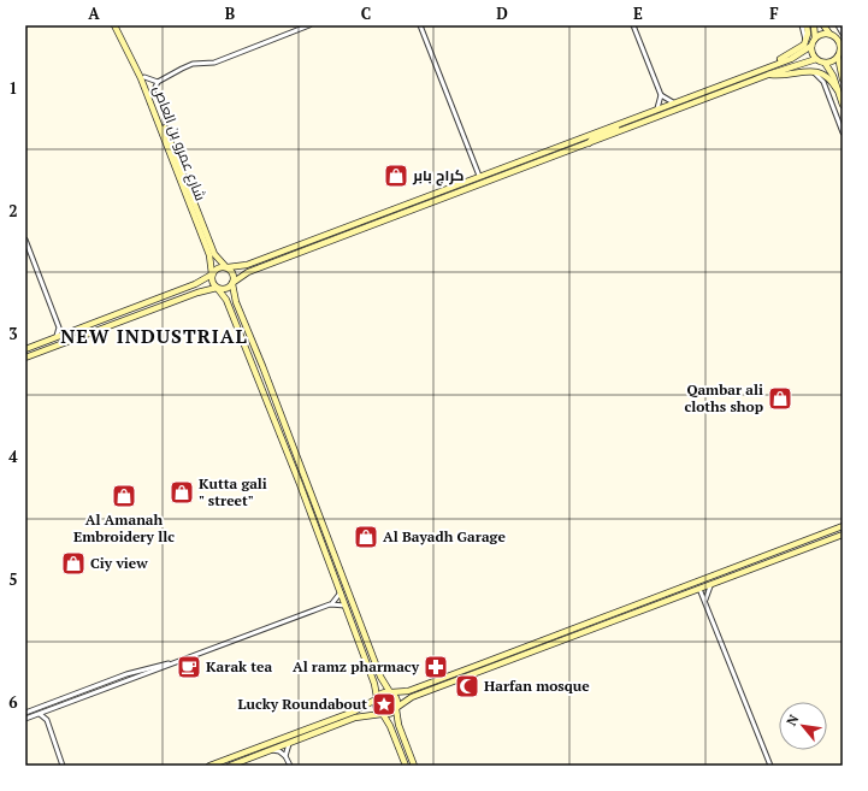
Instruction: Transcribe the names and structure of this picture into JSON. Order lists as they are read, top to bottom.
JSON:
{
  "streets": {
    "main road": ["شارع عمرو بن العاص"]
  },
  "districts": ["NEW INDUSTRIAL"],
  "places": {
    "shop": [
      "كراج بابر",
      "Qambar ali cloths shop",
      "Kutta gali \" street\"",
      "Al Amanah Embroidery llc",
      "Al Bayadh Garage",
      "Ciy view"
    ],
    "cafe": ["Karak tea"],
    "pharmacy": ["Al ramz pharmacy"],
    "mosque": ["Harfan mosque"],
    "place": ["Lucky Roundabout"]
  },
  "north": "top left",
  "grid": {
    "columns": [
      "A",
      "B",
      "C",
      "D",
      "E",
      "F"
    ],
    "rows": [
      "1",
      "2",
      "3",
      "4",
      "5",
      "6"
    ]
  }
}
